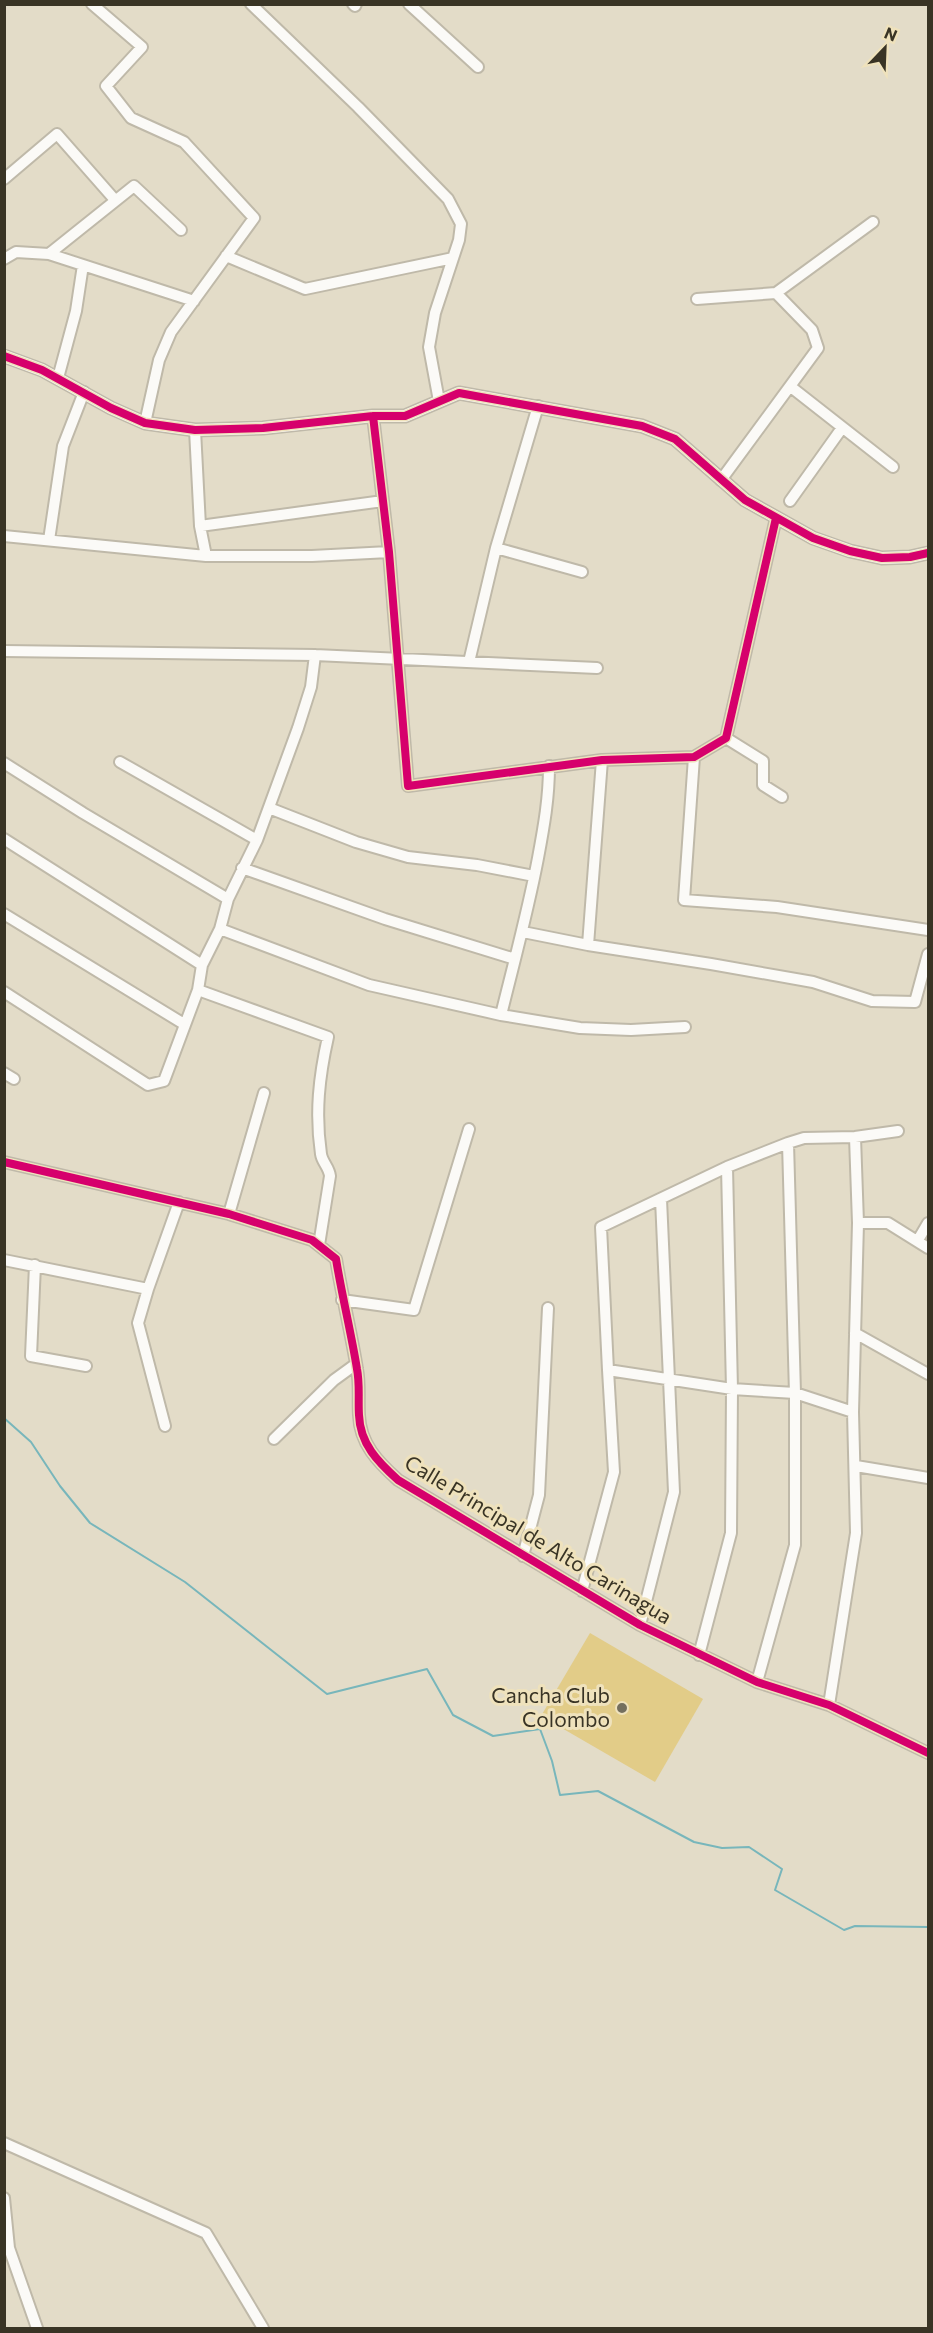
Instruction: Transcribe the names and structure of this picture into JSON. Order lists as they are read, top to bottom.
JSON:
{
  "streets": {
    "street": ["Calle Principal de Alto Carinagua"]
  },
  "places": ["Cancha Club Colombo"],
  "north": "top right"
}
